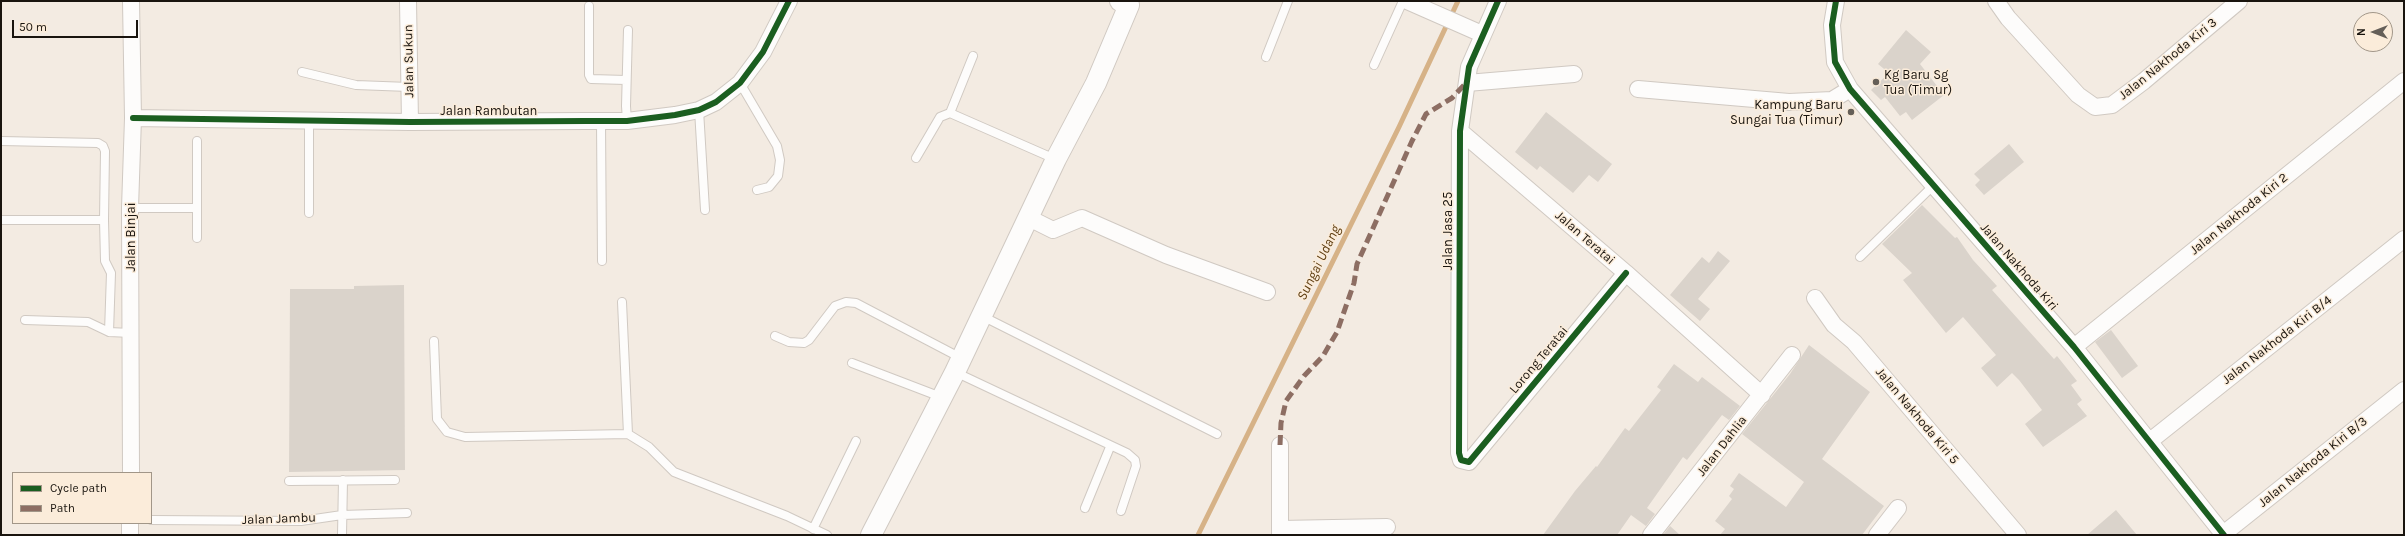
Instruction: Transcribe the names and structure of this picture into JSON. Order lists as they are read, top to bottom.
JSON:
{
  "streets": {
    "street": [
      "Jalan Nakhoda Kiri 3",
      "Jalan Sukun",
      "Jalan Rambutan",
      "Jalan Nakhoda Kiri 2",
      "Jalan Jasa 25",
      "Jalan Binjai",
      "Jalan Teratai",
      "Jalan Nakhoda Kiri",
      "Jalan Nakhoda Kiri B/4",
      "Lorong Teratai",
      "Jalan Nakhoda Kiri 5",
      "Jalan Dahlia",
      "Jalan Nakhoda Kiri B/3"
    ],
    "lane": ["Jalan Jambu"]
  },
  "crossings": [
    ["Jalan Sukun", "Jalan Rambutan"],
    ["Jalan Rambutan", "Jalan Binjai"],
    ["Jalan Nakhoda Kiri 2", "Jalan Nakhoda Kiri"],
    ["Jalan Jasa 25", "Jalan Teratai"],
    ["Jalan Jasa 25", "Lorong Teratai"],
    ["Jalan Teratai", "Lorong Teratai"],
    ["Jalan Teratai", "Jalan Dahlia"],
    ["Jalan Nakhoda Kiri", "Jalan Nakhoda Kiri B/4"],
    ["Jalan Nakhoda Kiri", "Jalan Nakhoda Kiri B/3"]
  ],
  "water": ["Sungai Udang"],
  "places": ["Kg Baru Sg Tua (Timur)", "Kampung Baru Sungai Tua (Timur)"],
  "legend": ["Cycle path", "Path"],
  "scale_bar": "50 m",
  "north": "left"
}
